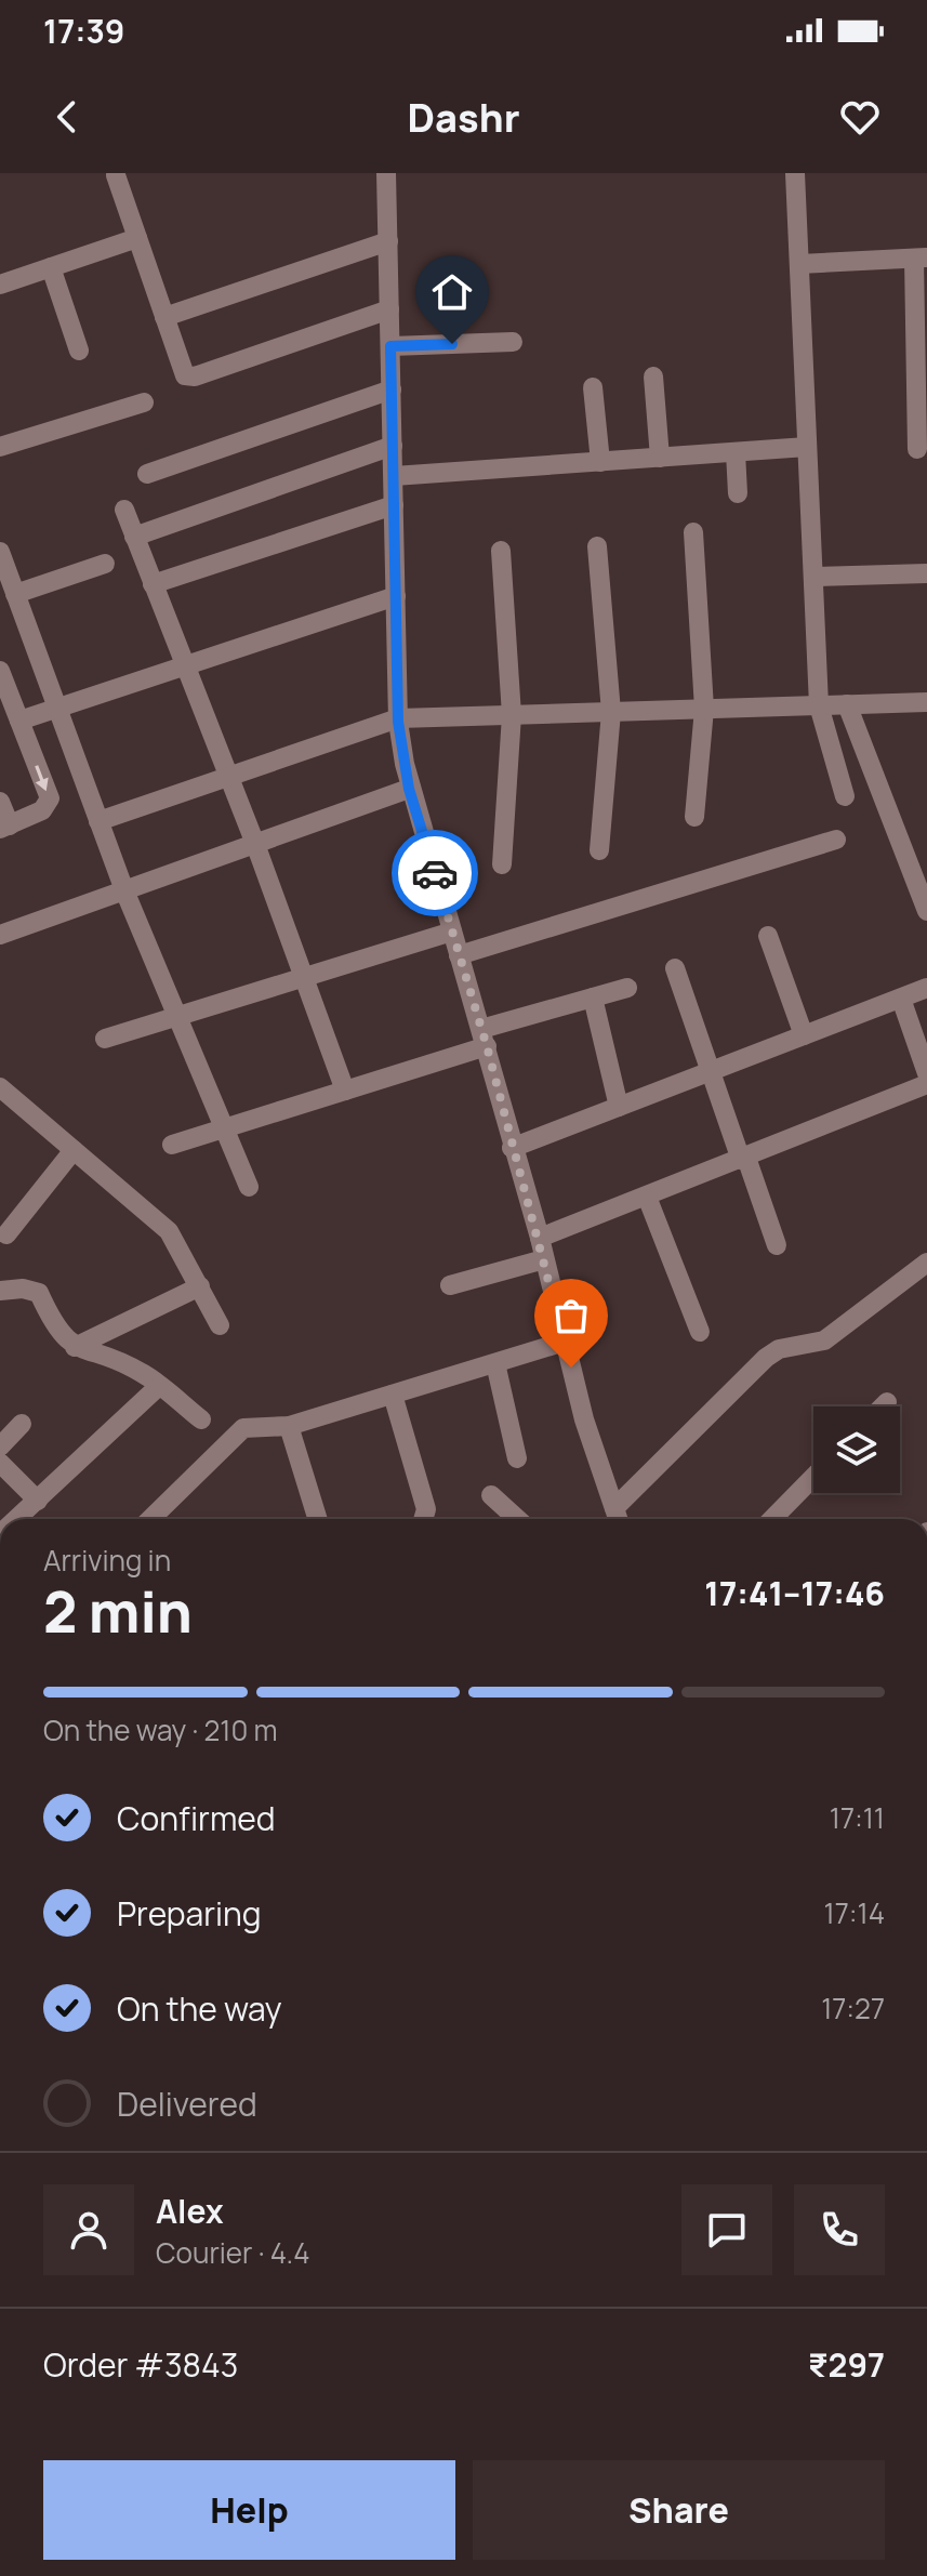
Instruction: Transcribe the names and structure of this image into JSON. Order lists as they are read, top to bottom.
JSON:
{
  "page": {
    "status": "17:39",
    "header": "Dashr",
    "heading": ["2 min", "Arriving in", "17:41–17:46"],
    "panel": [
      "Alex",
      "Courier · 4.4",
      "Order #3843",
      "₹297"
    ],
    "bar": "On the way · 210 m",
    "list": [
      ["Confirmed", "17:11"],
      ["Preparing", "17:14"],
      ["On the way", "17:27"],
      "Delivered"
    ],
    "buttons": ["Help", "Share"]
  }
}
